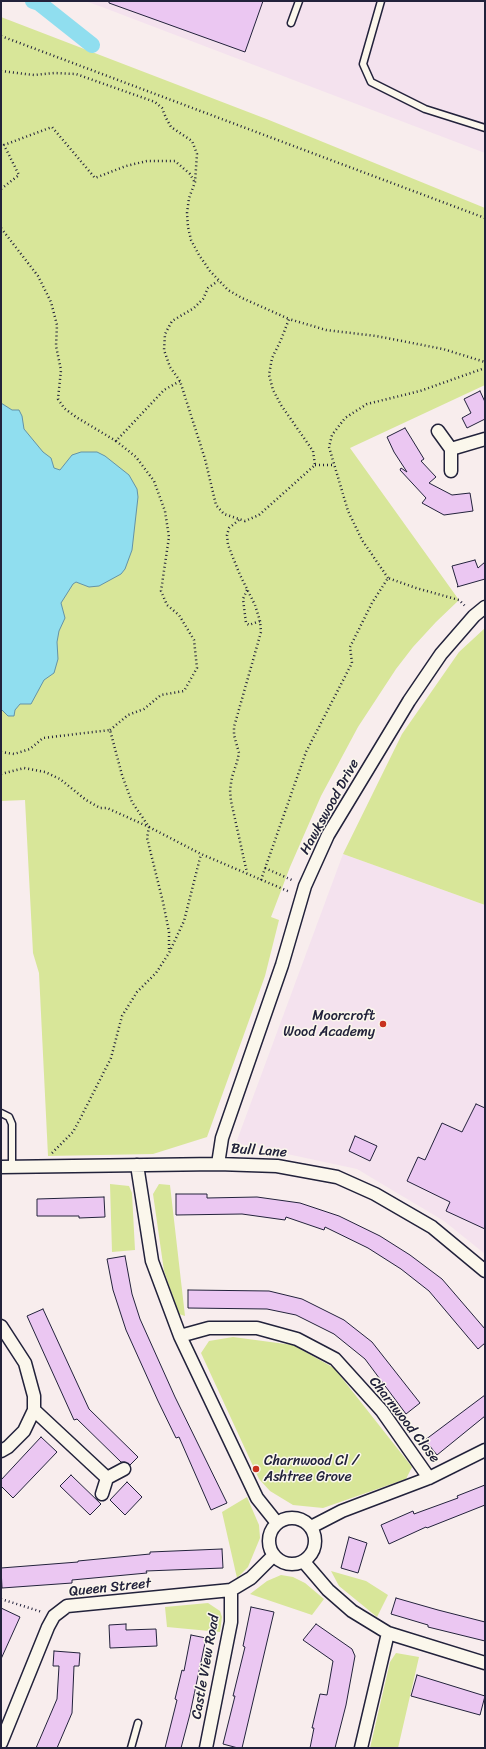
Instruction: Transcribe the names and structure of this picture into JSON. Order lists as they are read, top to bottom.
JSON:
{
  "streets": {
    "street": [
      "Hawkswood Drive",
      "Bull Lane",
      "Charnwood Close",
      "Queen Street",
      "Castle View Road"
    ]
  },
  "crossings": [
    ["Hawkswood Drive", "Bull Lane"],
    ["Queen Street", "Castle View Road"]
  ],
  "places": ["Moorcroft Wood Academy", "Charnwood Cl / Ashtree Grove"]
}
